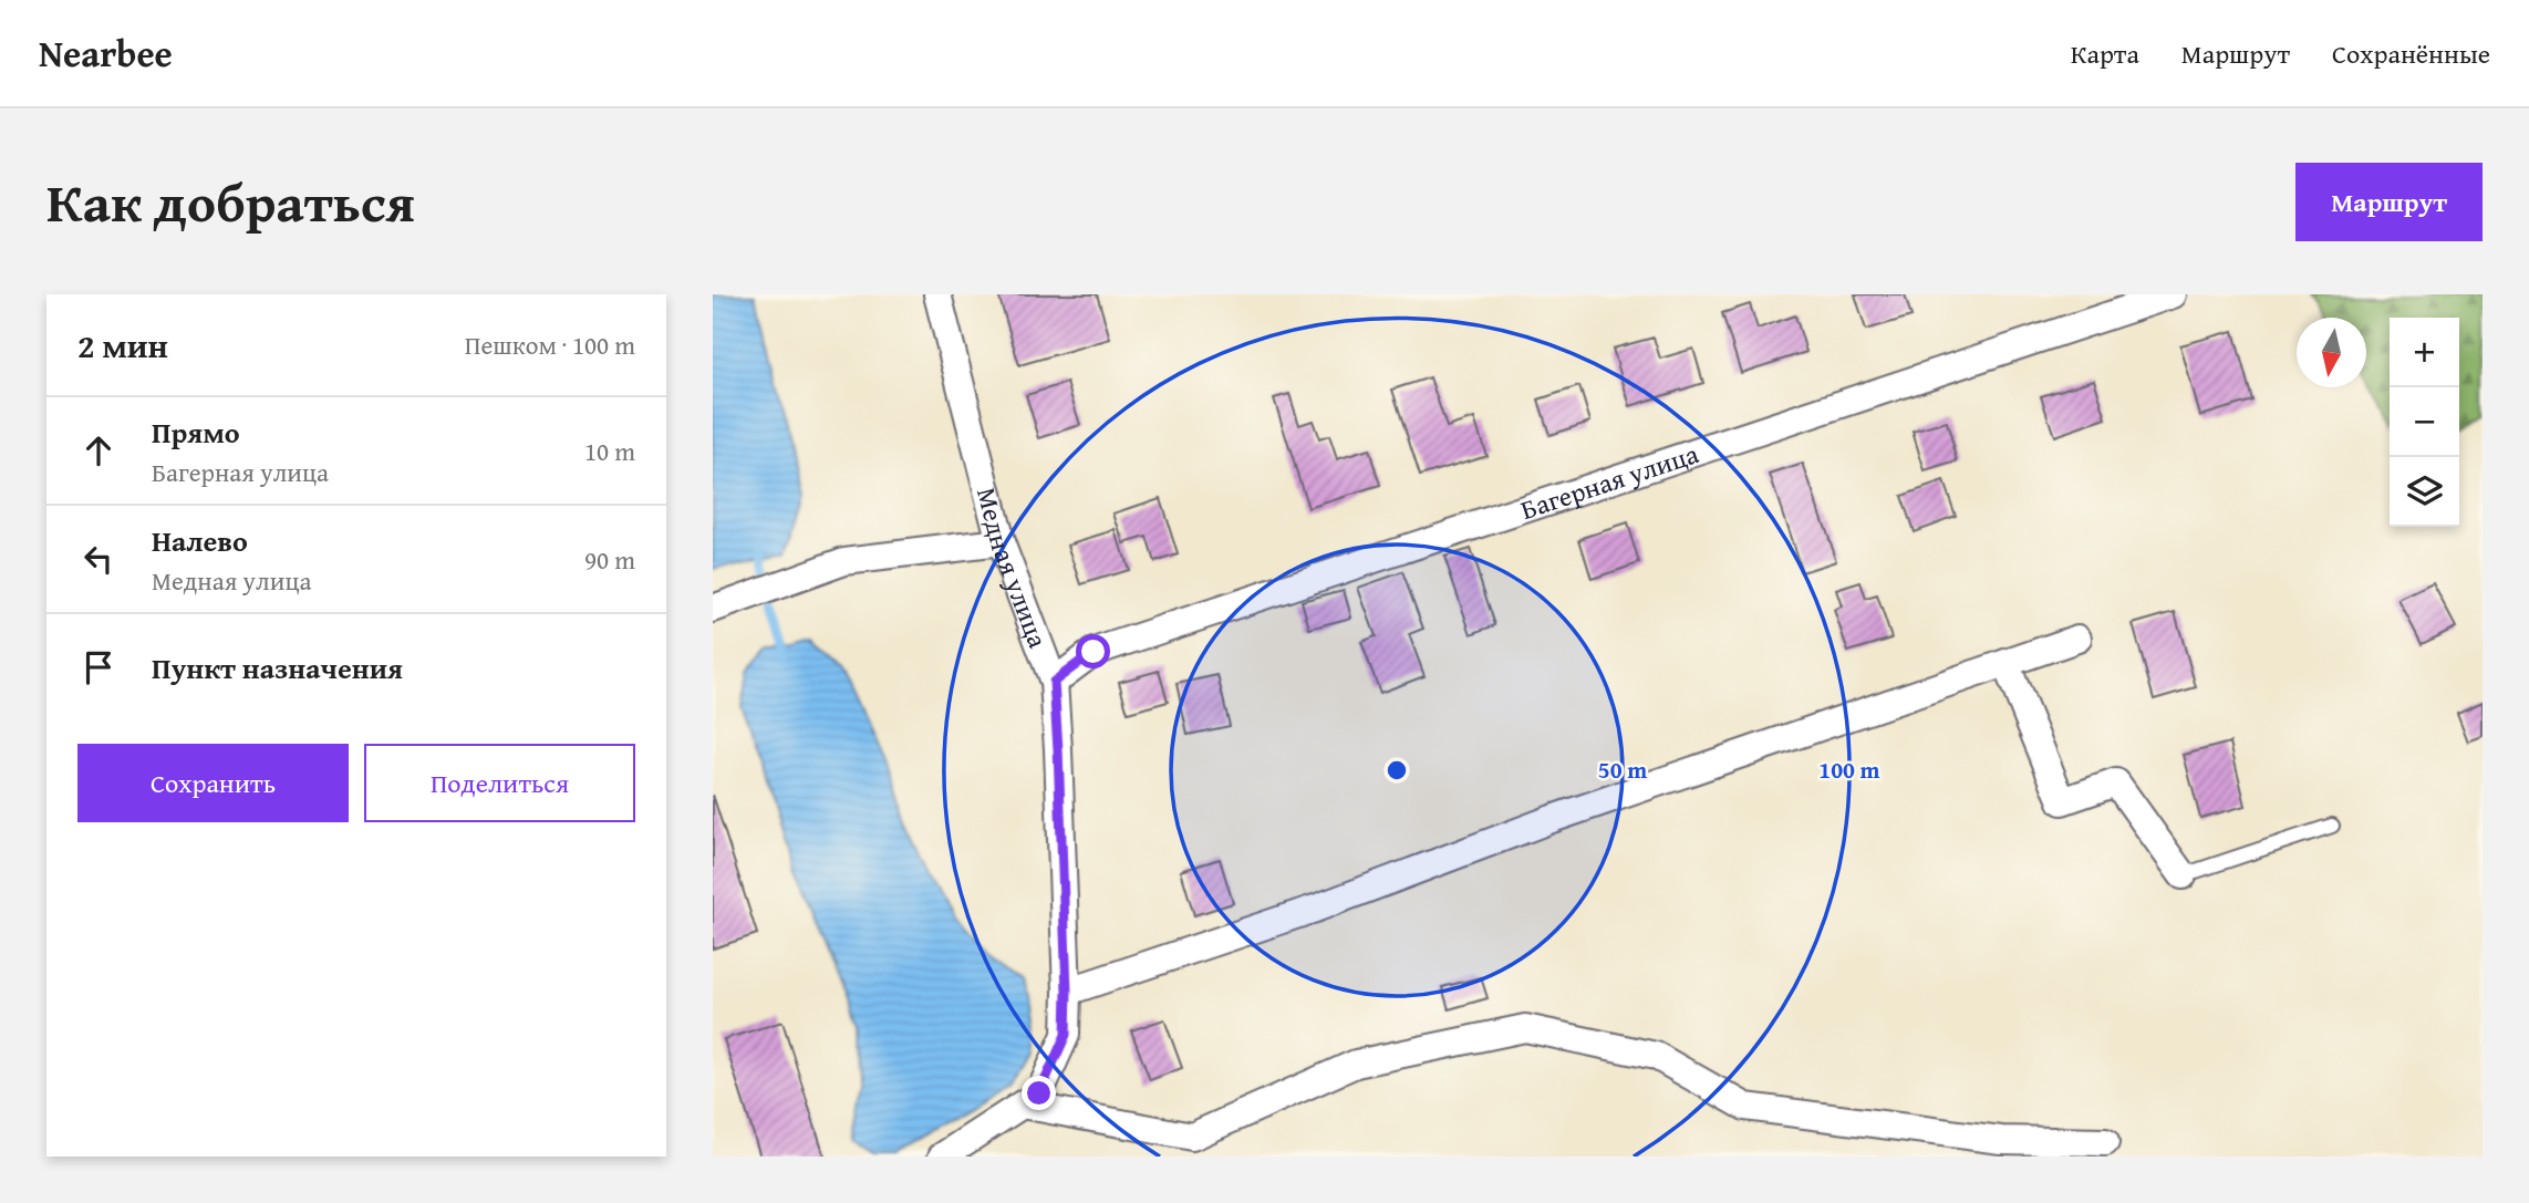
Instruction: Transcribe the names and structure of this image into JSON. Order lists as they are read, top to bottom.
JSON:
{
  "streets": {
    "street": ["Багерная улица", "Медная улица"]
  },
  "crossings": [
    ["Багерная улица", "Медная улица"]
  ],
  "north": "bottom",
  "page": {
    "header": "Nearbee",
    "nav": ["Карта", "Маршрут", "Сохранённые"],
    "title": "Как добраться",
    "buttons": [
      "Маршрут",
      ["Сохранить", "Поделиться"]
    ],
    "heading": ["2 мин", "Пешком · 100 m"],
    "map_buttons": ["+", "−"],
    "list": [
      ["Прямо", "Багерная улица", "10 m"],
      ["Налево", "Медная улица", "90 m"],
      "Пункт назначения"
    ]
  },
  "rings": ["50 m", "100 m"]
}
